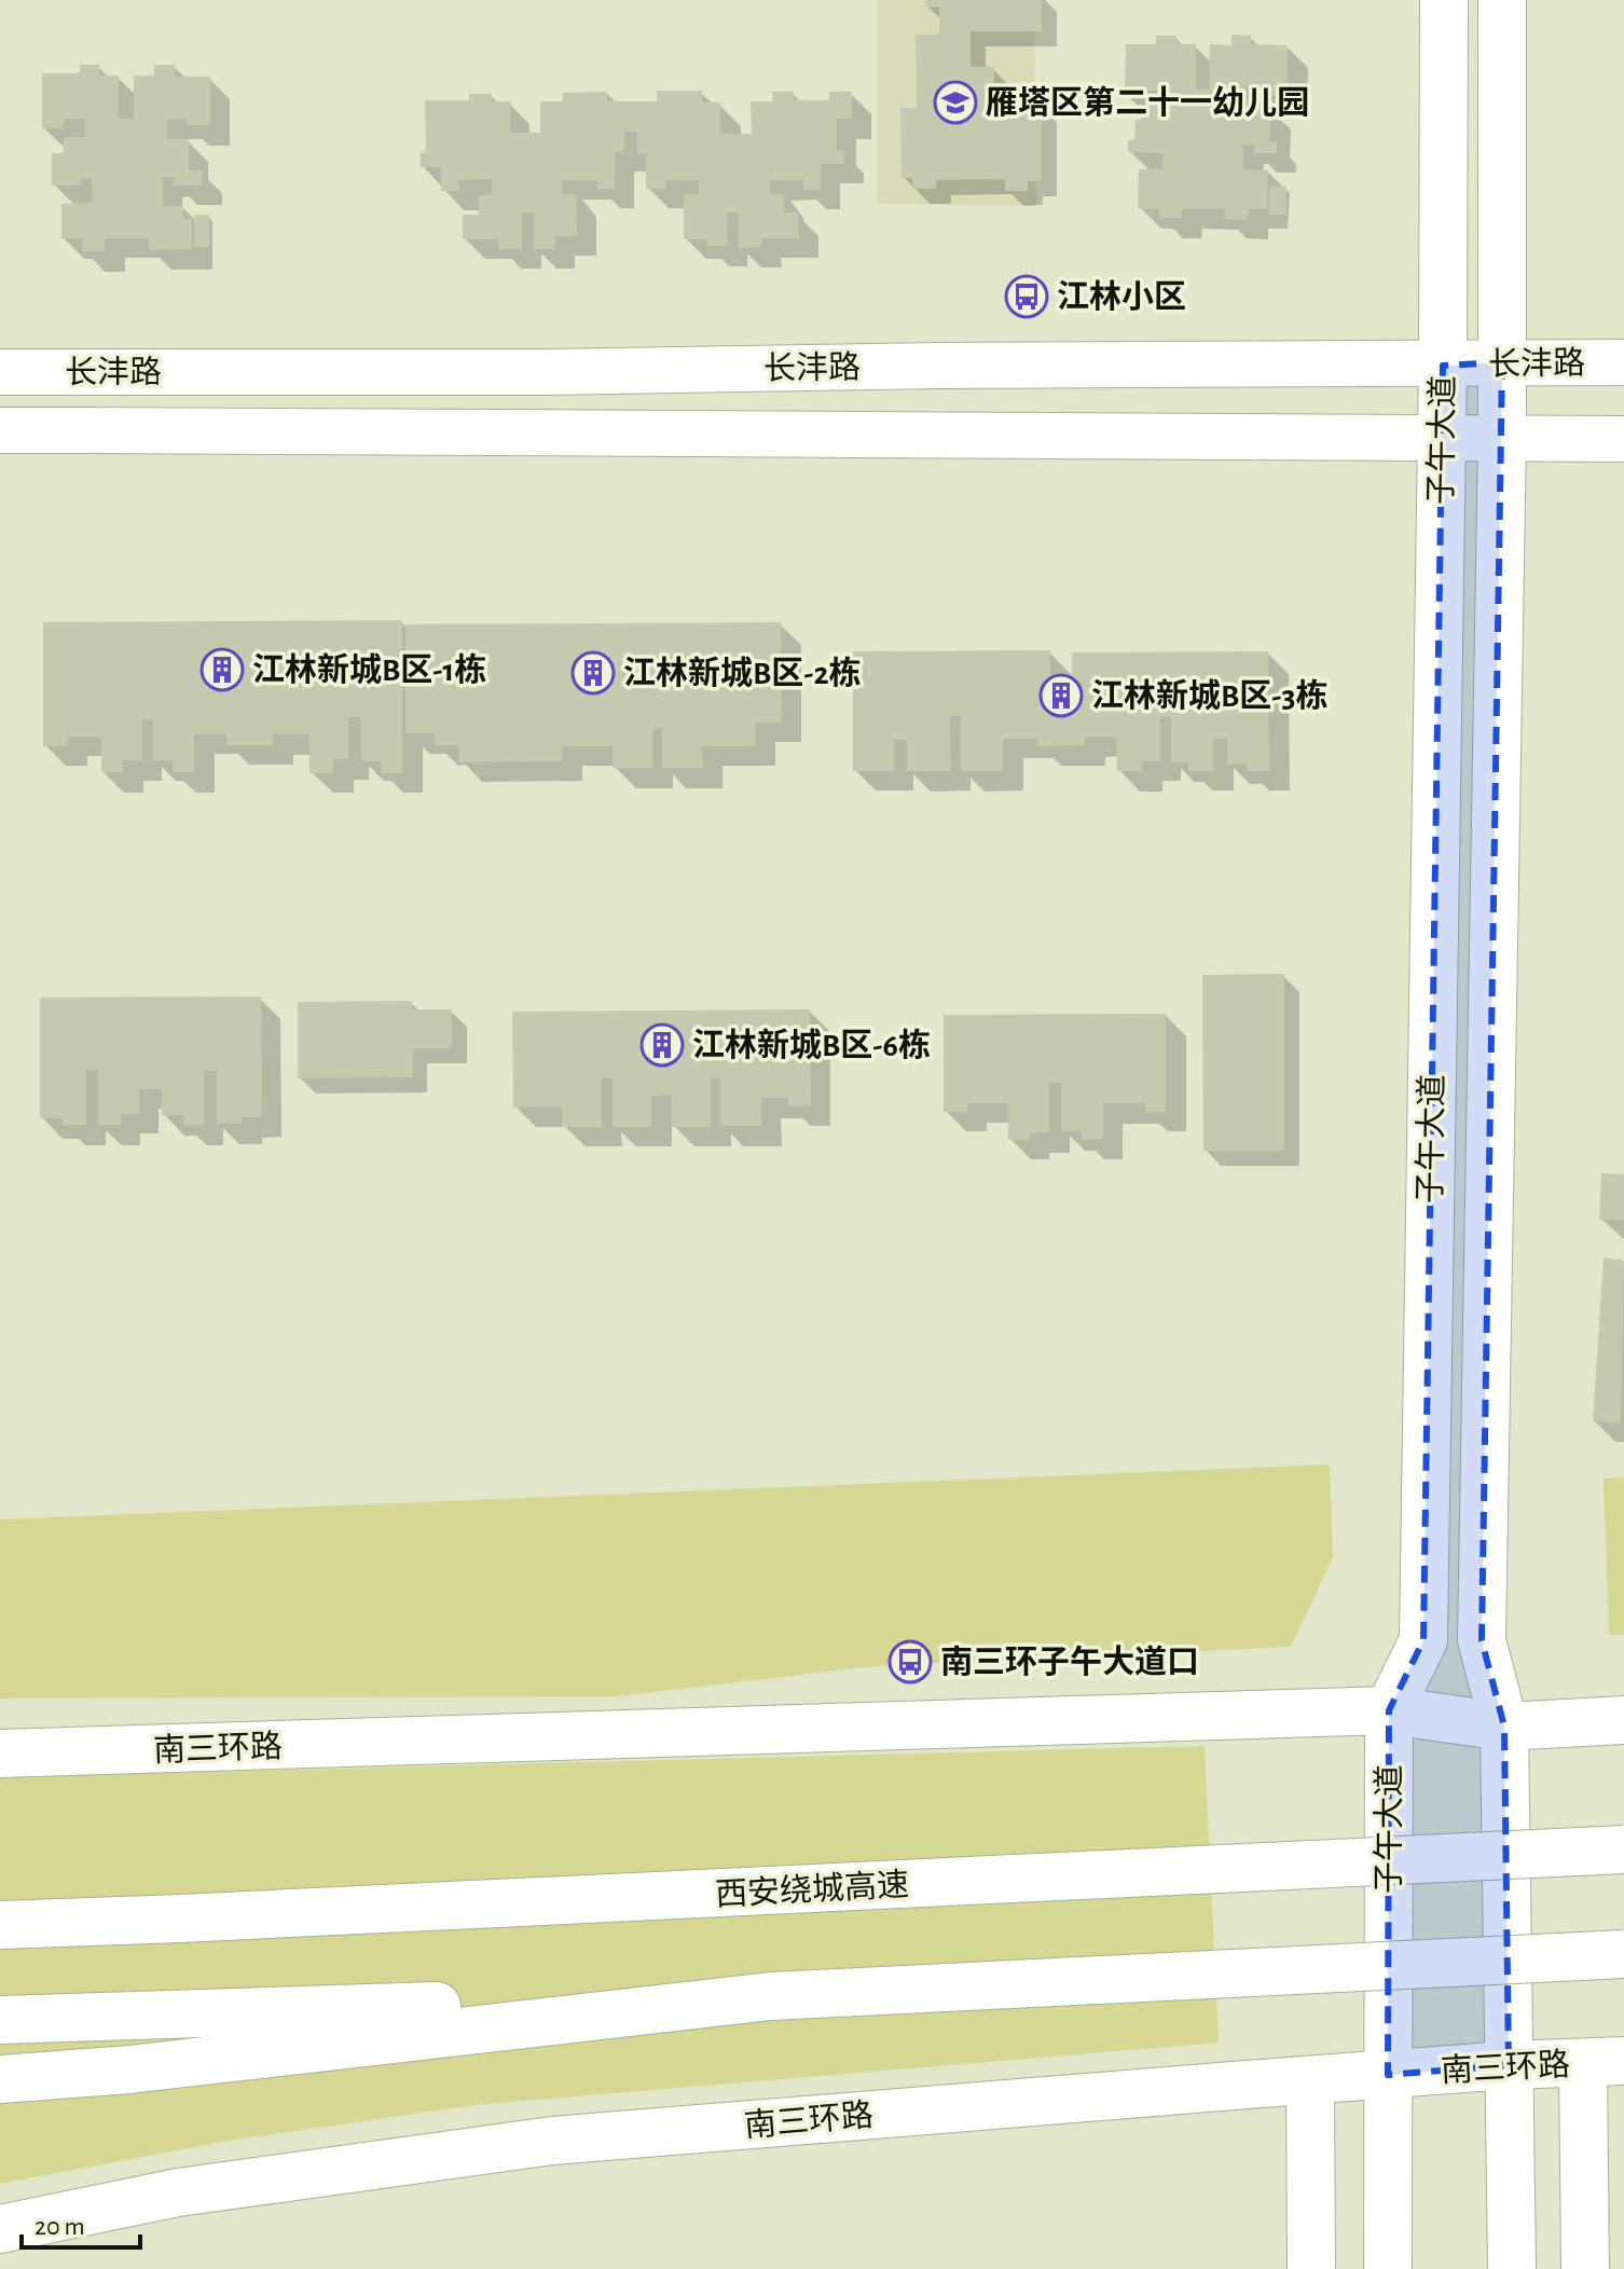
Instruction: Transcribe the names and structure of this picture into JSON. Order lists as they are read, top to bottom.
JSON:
{
  "streets": {
    "main road": ["子午大道", "南三环路", "西安绕城高速"],
    "street": ["长沣路"]
  },
  "crossings": [
    ["长沣路", "子午大道"],
    ["子午大道", "南三环路"]
  ],
  "places": {
    "school or university": ["雁塔区第二十一幼儿园"],
    "bus stop": ["江林小区", "南三环子午大道口"],
    "building": [
      "江林新城B区-1栋",
      "江林新城B区-2栋",
      "江林新城B区-3栋",
      "江林新城B区-6栋"
    ]
  },
  "scale_bar": "20 m"
}
